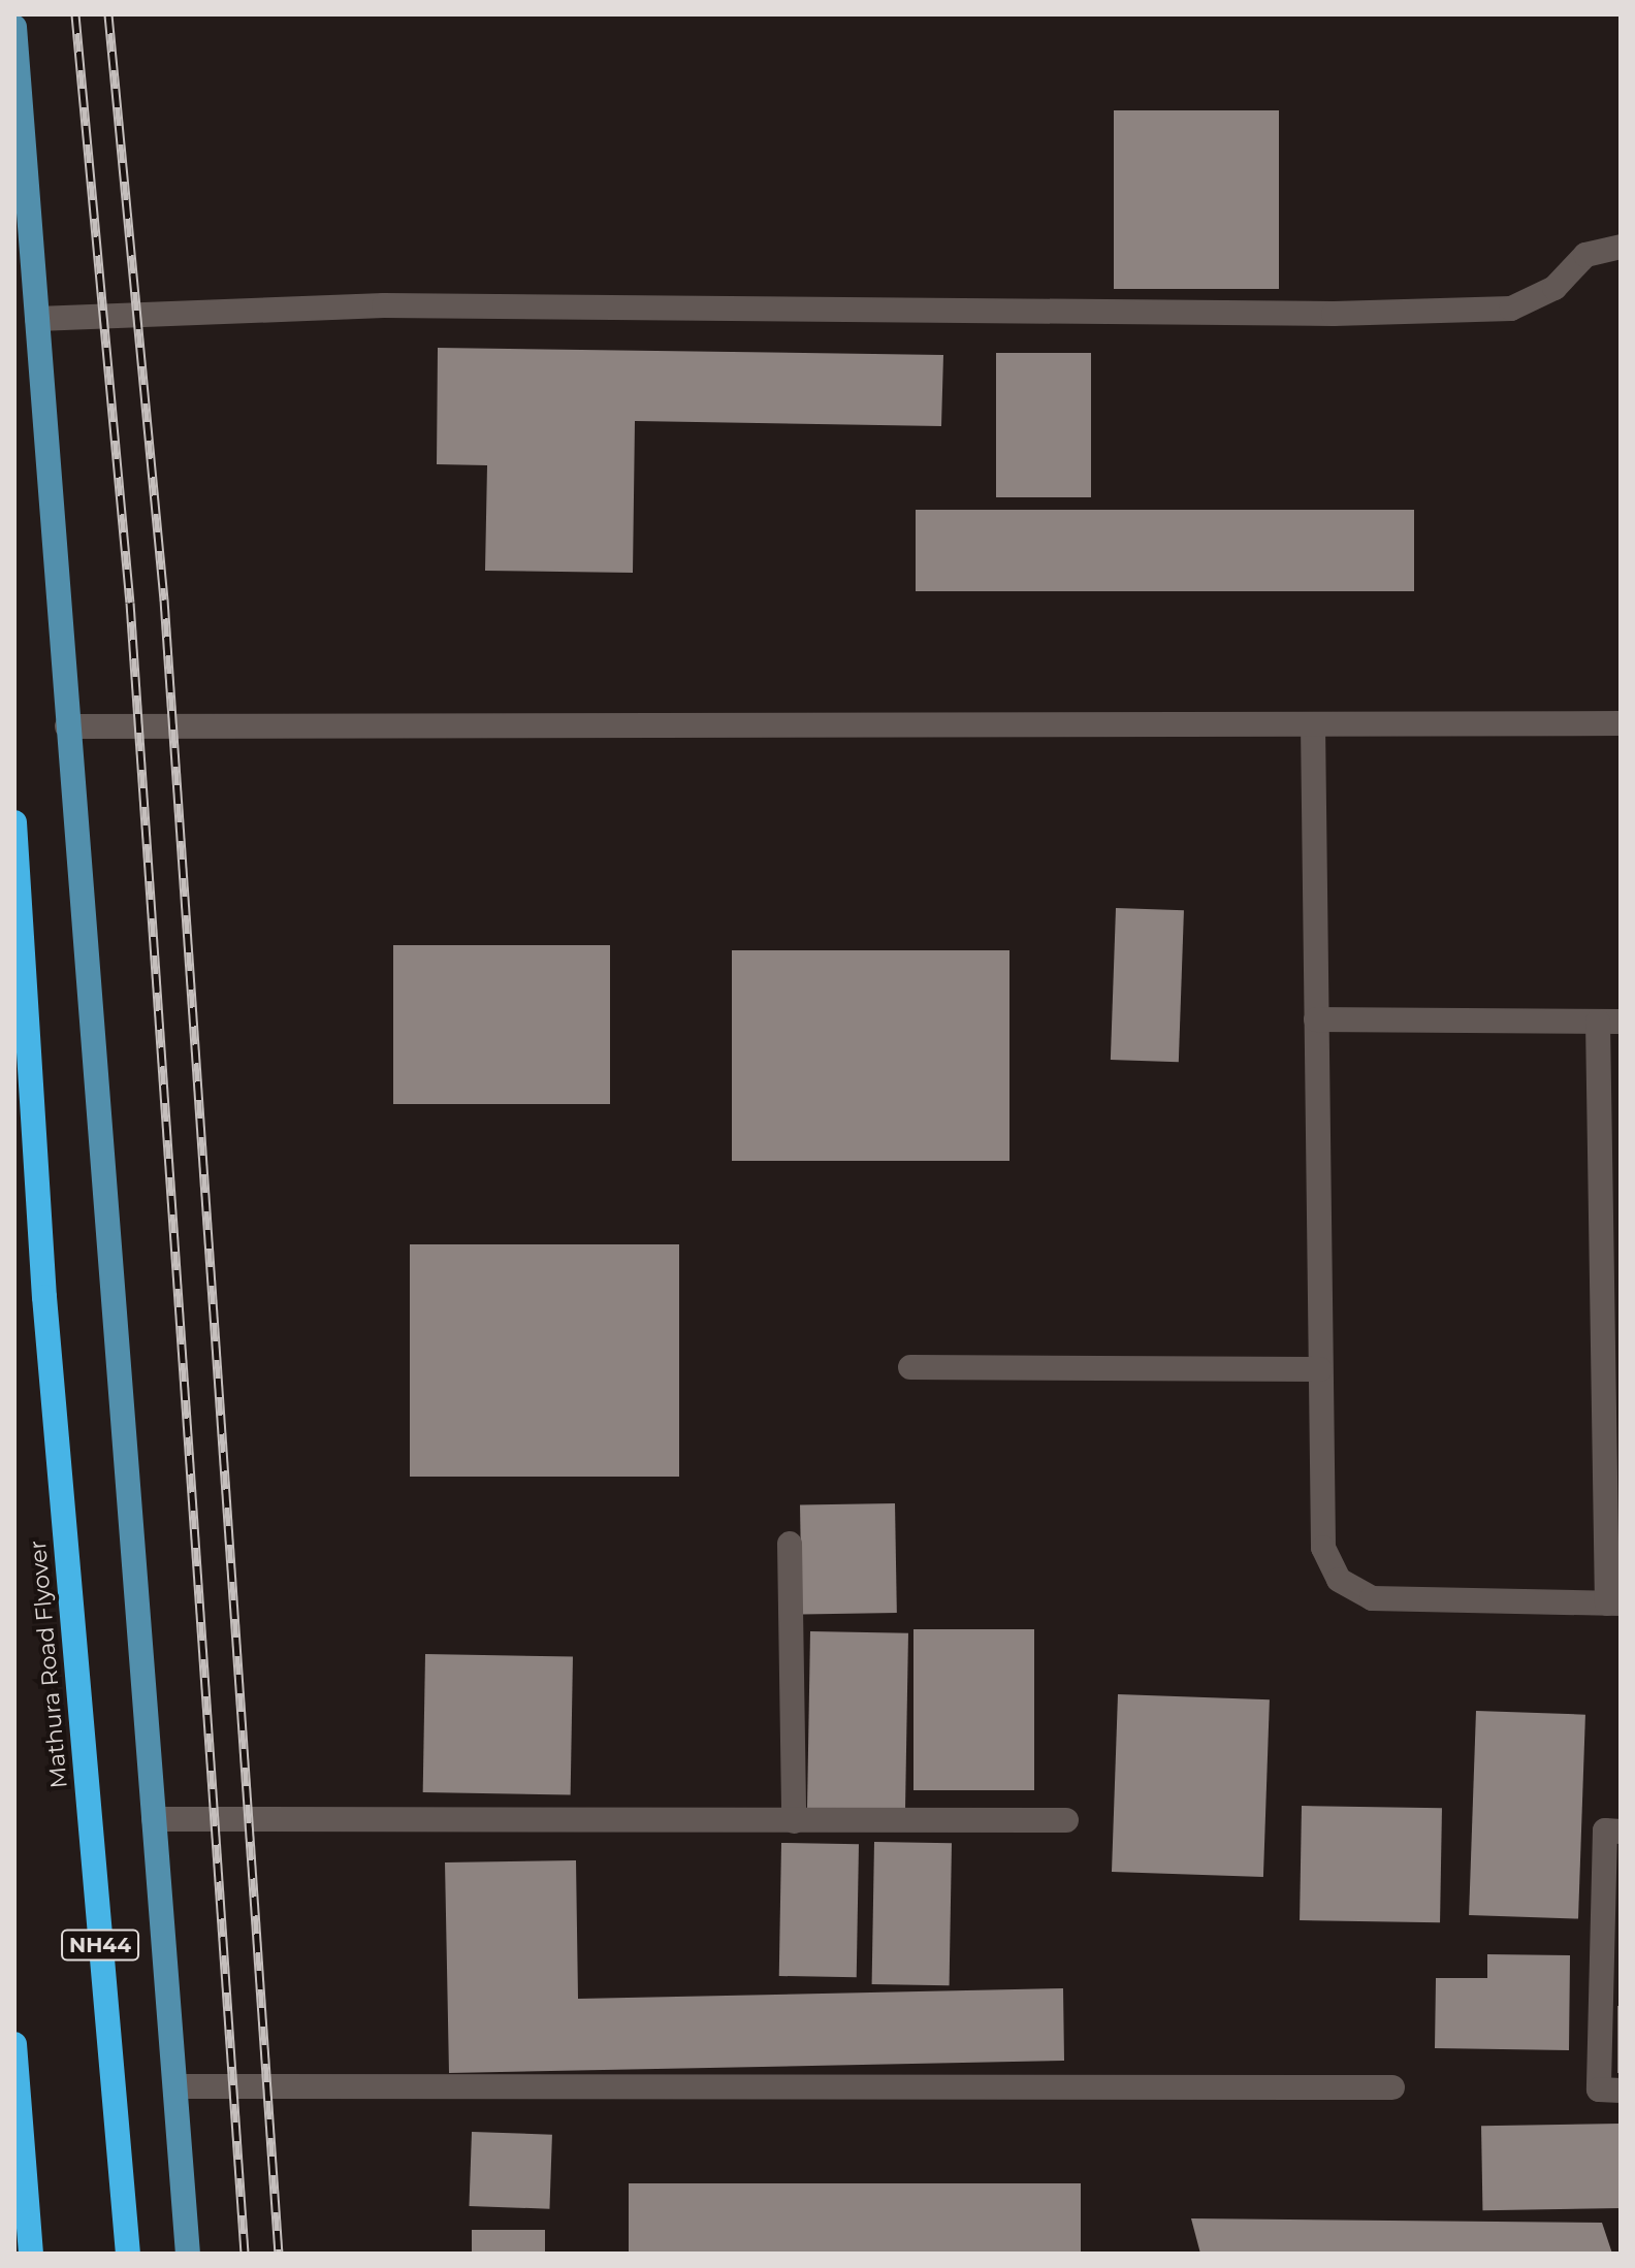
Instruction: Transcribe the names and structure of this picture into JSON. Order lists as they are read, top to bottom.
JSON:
{
  "streets": {
    "highway": ["Mathura Road Flyover", "NH44"]
  }
}
